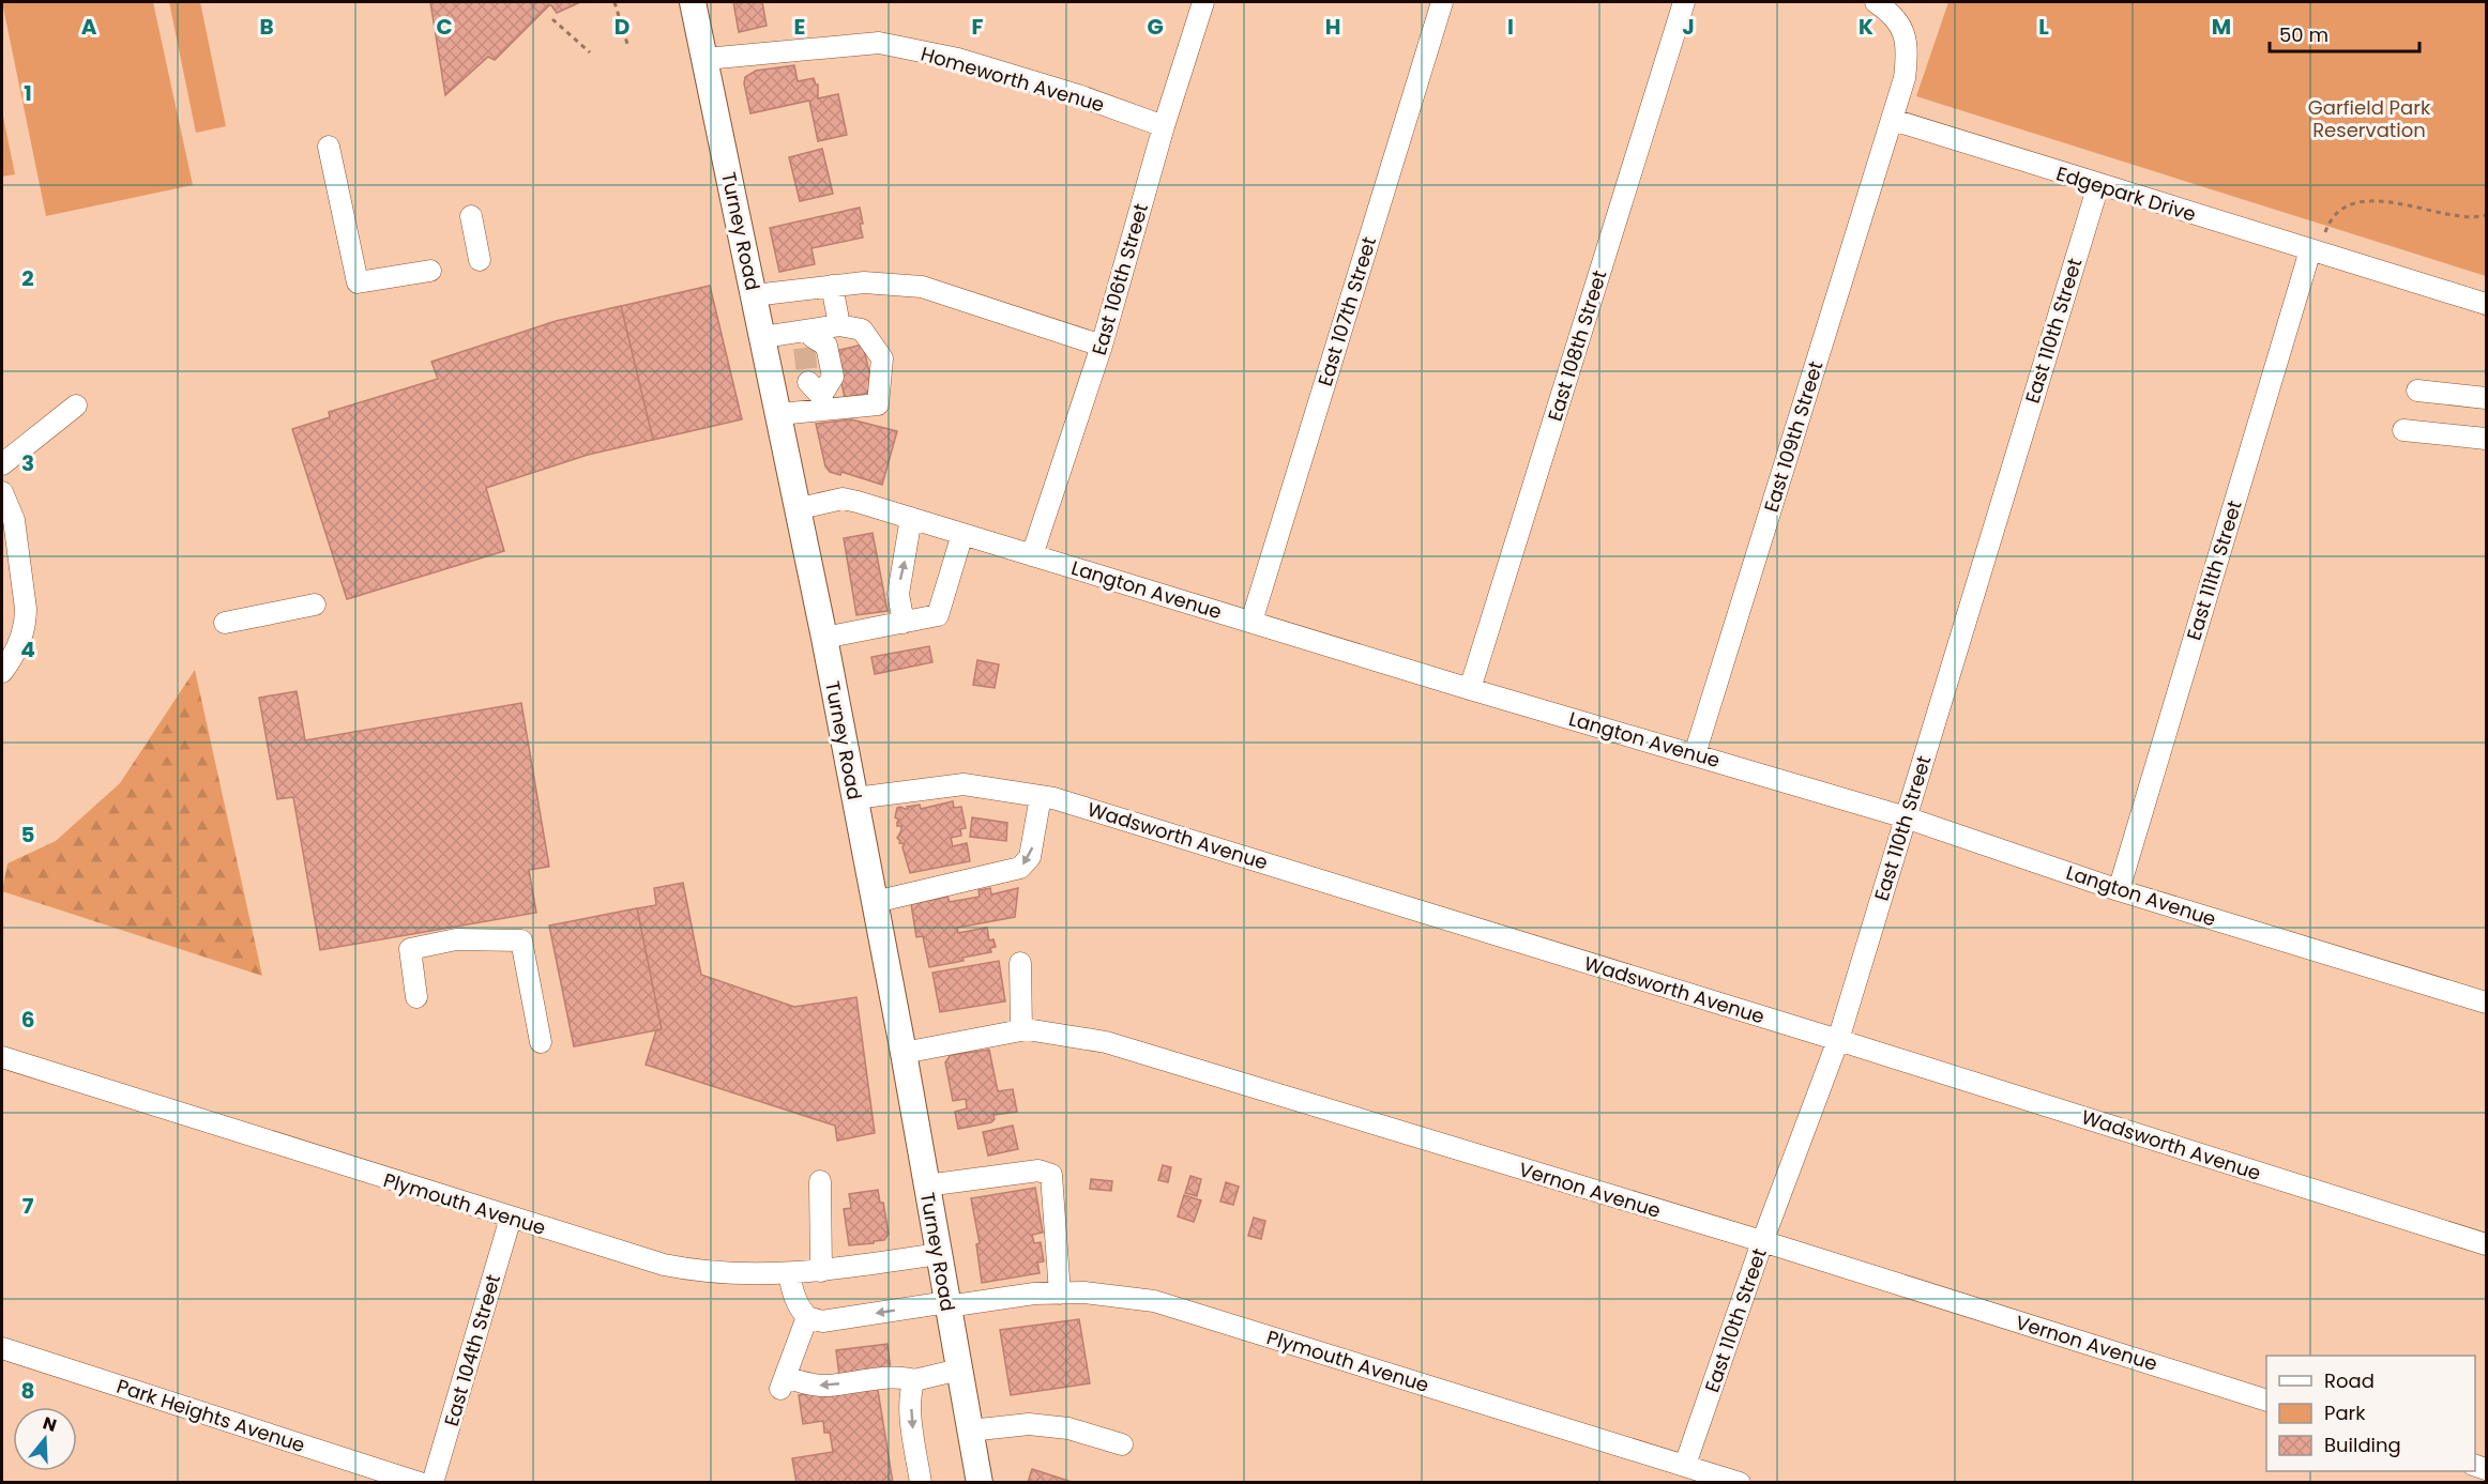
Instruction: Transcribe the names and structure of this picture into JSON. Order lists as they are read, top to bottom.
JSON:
{
  "streets": {
    "main road": ["Turney Road"],
    "street": [
      "Homeworth Avenue",
      "Edgepark Drive",
      "East 106th Street",
      "East 107th Street",
      "East 110th Street",
      "East 108th Street",
      "East 109th Street",
      "East 111th Street",
      "Langton Avenue",
      "Wadsworth Avenue",
      "Vernon Avenue",
      "Plymouth Avenue",
      "East 104th Street",
      "Park Heights Avenue"
    ]
  },
  "crossings": [
    ["Homeworth Avenue", "Turney Road"],
    ["Homeworth Avenue", "East 106th Street"],
    ["Edgepark Drive", "East 110th Street"],
    ["Edgepark Drive", "East 109th Street"],
    ["Edgepark Drive", "East 111th Street"],
    ["Turney Road", "Langton Avenue"],
    ["Turney Road", "Wadsworth Avenue"],
    ["Turney Road", "Vernon Avenue"],
    ["Turney Road", "Plymouth Avenue"],
    ["East 106th Street", "Langton Avenue"],
    ["East 107th Street", "Langton Avenue"],
    ["East 110th Street", "Langton Avenue"],
    ["East 110th Street", "Wadsworth Avenue"],
    ["East 110th Street", "Vernon Avenue"],
    ["East 110th Street", "Plymouth Avenue"],
    ["East 108th Street", "Langton Avenue"],
    ["East 109th Street", "Langton Avenue"],
    ["East 111th Street", "Langton Avenue"],
    ["Plymouth Avenue", "East 104th Street"]
  ],
  "parks": ["Garfield Park Reservation"],
  "legend": ["Road", "Park", "Building"],
  "scale_bar": "50 m",
  "north": "top",
  "grid": {
    "columns": [
      "A",
      "B",
      "C",
      "D",
      "E",
      "F",
      "G",
      "H",
      "I",
      "J",
      "K",
      "L",
      "M"
    ],
    "rows": [
      "1",
      "2",
      "3",
      "4",
      "5",
      "6",
      "7",
      "8"
    ]
  }
}
